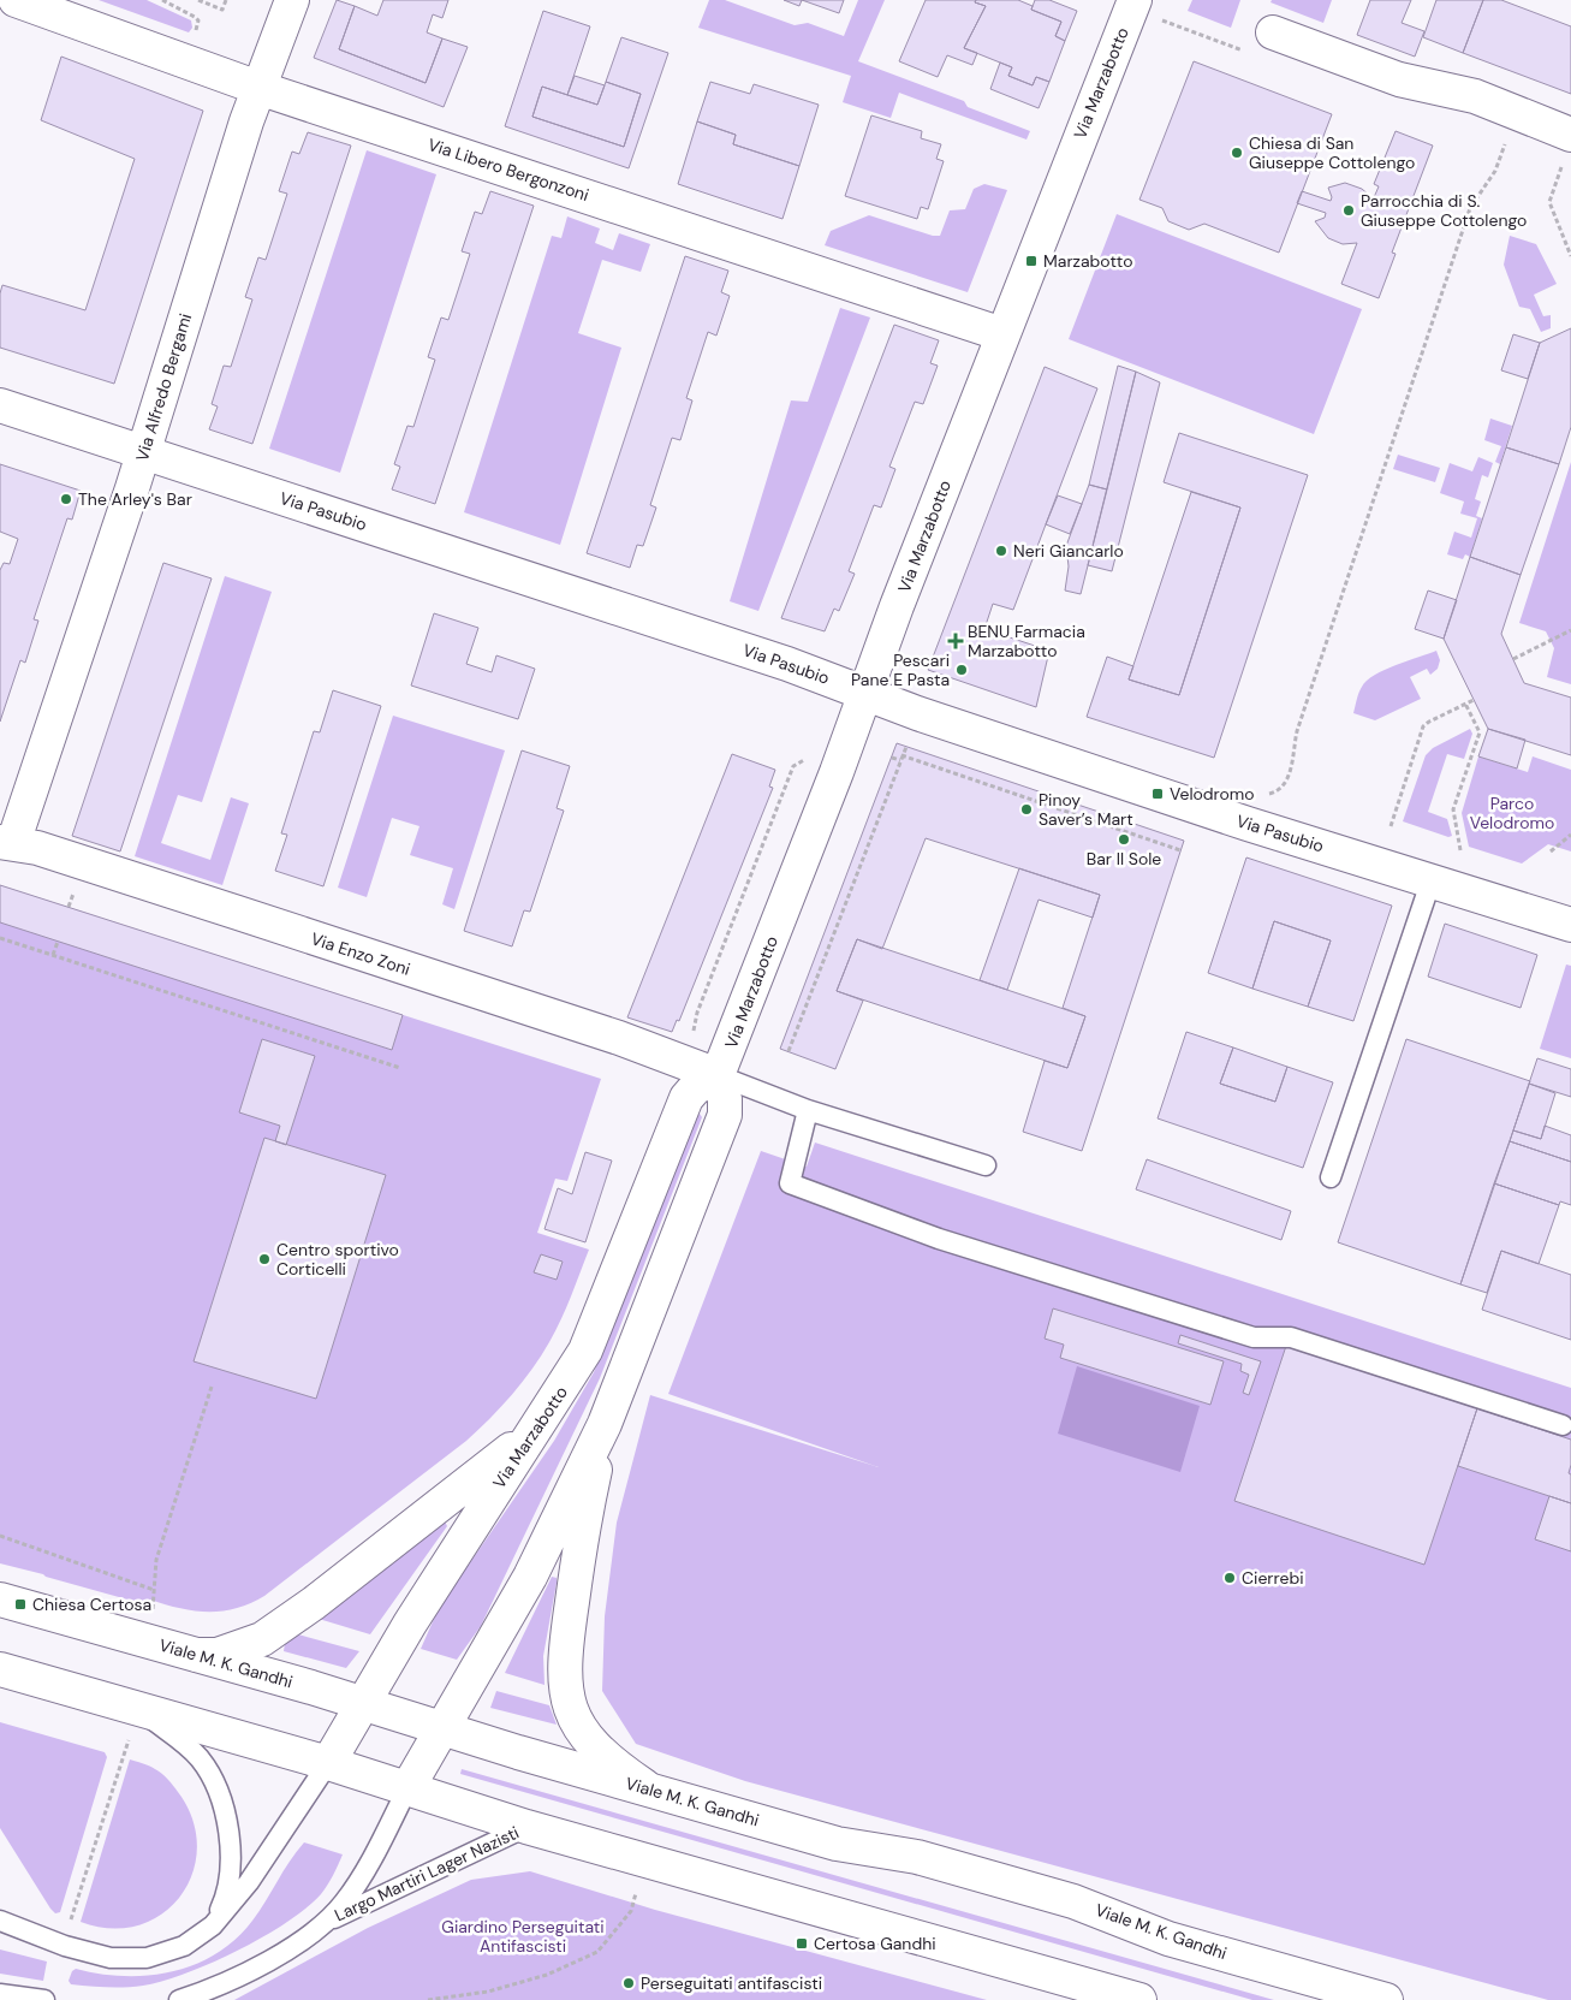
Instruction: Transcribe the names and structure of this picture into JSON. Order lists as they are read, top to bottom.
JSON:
{
  "streets": {
    "street": [
      "Via Marzabotto",
      "Via Libero Bergonzoni",
      "Via Alfredo Bergami",
      "Via Pasubio",
      "Via Enzo Zoni",
      "Viale M. K. Gandhi"
    ],
    "lane": ["Largo Martiri Lager Nazisti"]
  },
  "crossings": [
    ["Via Marzabotto", "Via Libero Bergonzoni"],
    ["Via Marzabotto", "Via Pasubio"],
    ["Via Marzabotto", "Via Enzo Zoni"],
    ["Via Marzabotto", "Viale M. K. Gandhi"],
    ["Via Libero Bergonzoni", "Via Alfredo Bergami"],
    ["Via Alfredo Bergami", "Via Pasubio"],
    ["Via Alfredo Bergami", "Via Enzo Zoni"]
  ],
  "parks": ["Parco Velodromo", "Giardino Perseguitati Antifascisti"],
  "places": {
    "other": [
      "Chiesa di San Giuseppe Cottolengo",
      "Parrocchia di S. Giuseppe Cottolengo",
      "The Arley's Bar",
      "Neri Giancarlo",
      "Pescari Pane E Pasta",
      "Pinoy Saver’s Mart",
      "Bar Il Sole",
      "Centro sportivo Corticelli",
      "Cierrebi",
      "Perseguitati antifascisti"
    ],
    "transit": [
      "Marzabotto",
      "Velodromo",
      "Chiesa Certosa",
      "Certosa Gandhi"
    ],
    "health": ["BENU Farmacia Marzabotto"]
  }
}
